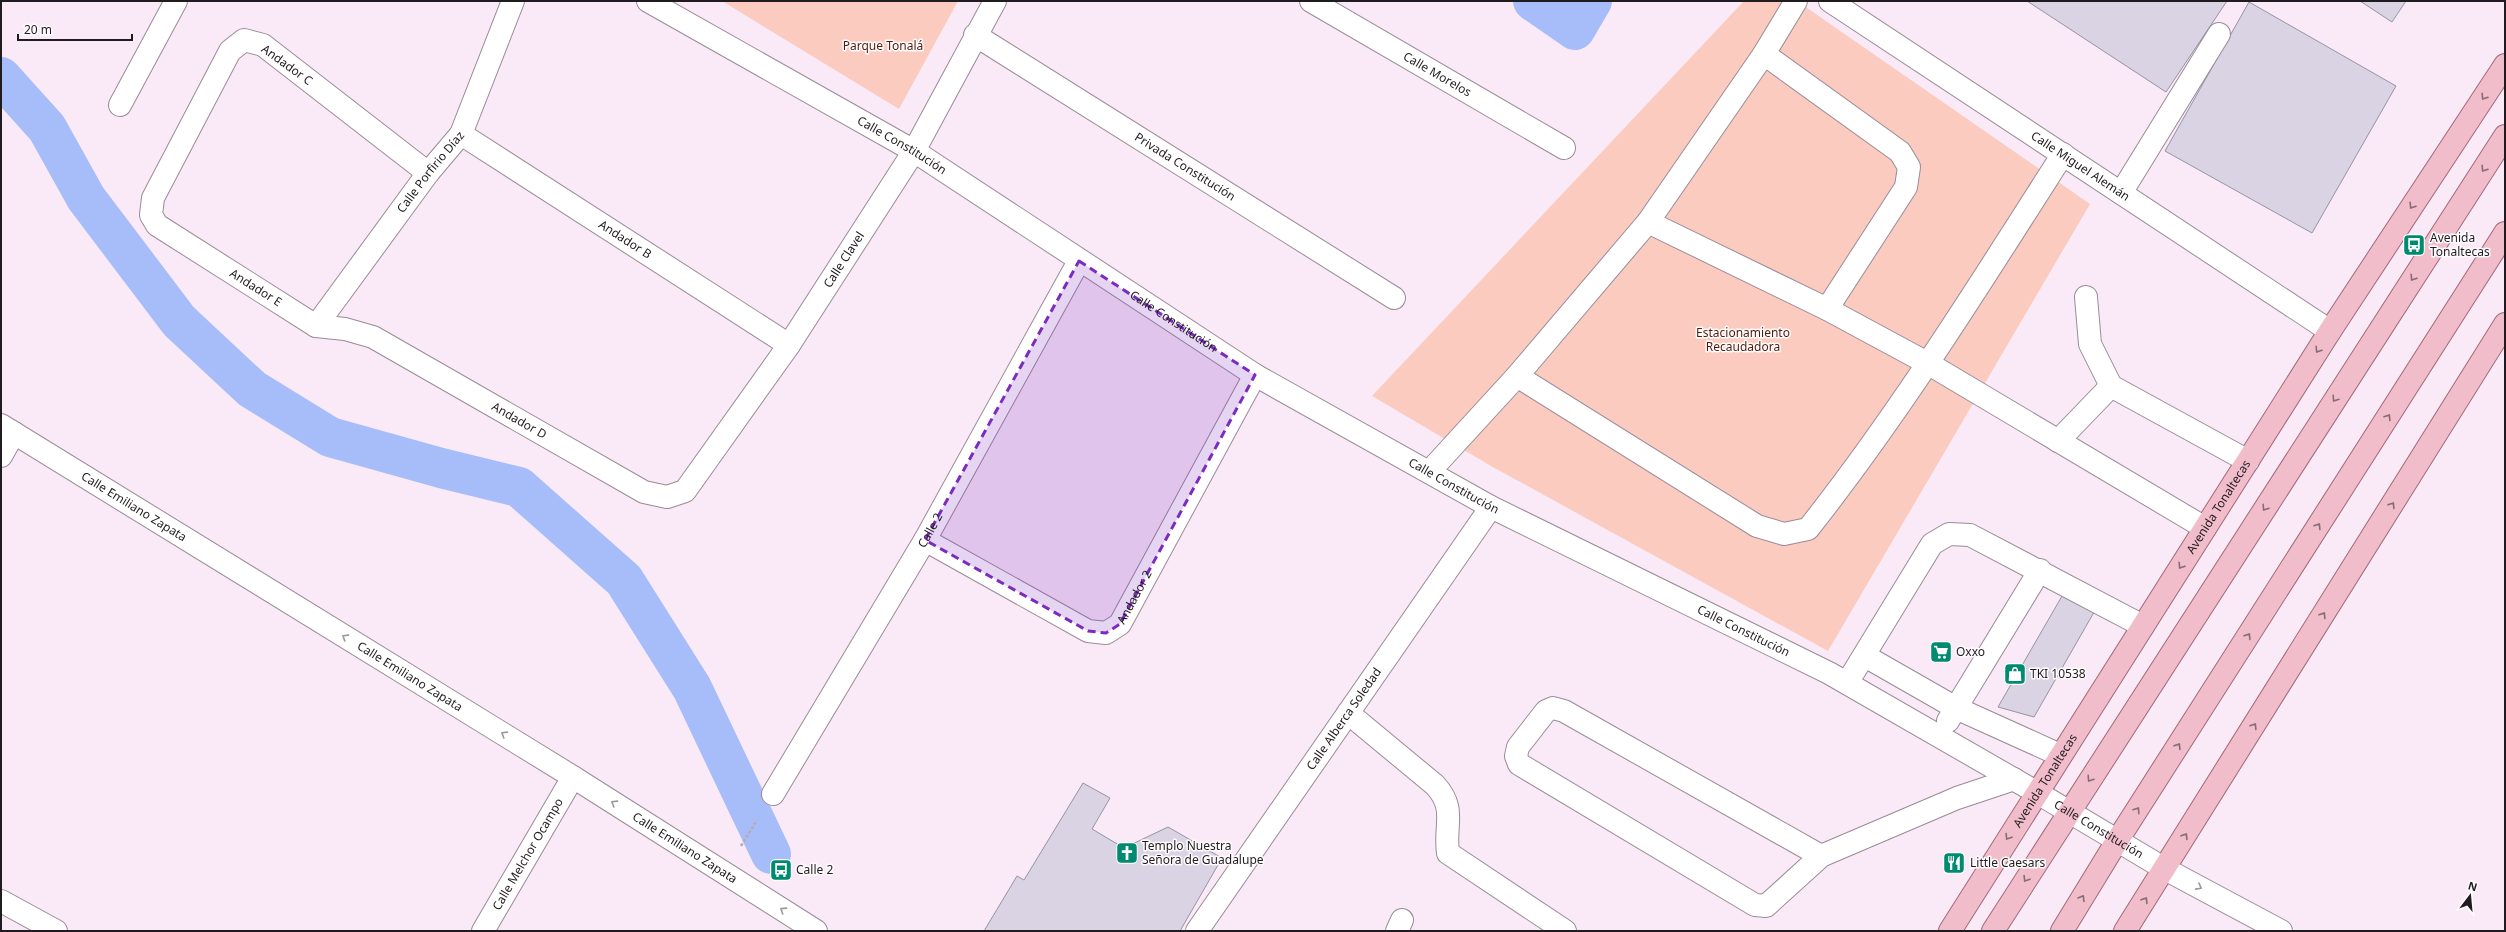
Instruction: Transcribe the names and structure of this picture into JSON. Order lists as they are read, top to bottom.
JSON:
{
  "streets": {
    "main road": ["Avenida Tonaltecas"],
    "street": [
      "Andador C",
      "Calle Morelos",
      "Calle Constitución",
      "Calle Miguel Alemán",
      "Privada Constitución",
      "Calle Porfirio Díaz",
      "Andador B",
      "Calle Clavel",
      "Andador E",
      "Andador D",
      "Calle Emiliano Zapata",
      "Calle 2",
      "Andador 2",
      "Calle Alberca Soledad",
      "Calle Melchor Ocampo"
    ]
  },
  "crossings": [
    ["Andador C", "Calle Porfirio Díaz"],
    ["Andador C", "Andador E"],
    ["Calle Constitución", "Calle Clavel"],
    ["Calle Constitución", "Avenida Tonaltecas"],
    ["Calle Constitución", "Calle 2"],
    ["Calle Constitución", "Andador 2"],
    ["Calle Constitución", "Calle Alberca Soledad"],
    ["Calle Miguel Alemán", "Avenida Tonaltecas"],
    ["Privada Constitución", "Calle Clavel"],
    ["Calle Porfirio Díaz", "Andador B"],
    ["Calle Porfirio Díaz", "Andador E"],
    ["Andador B", "Calle Clavel"],
    ["Calle Clavel", "Andador D"],
    ["Andador E", "Andador D"],
    ["Calle Emiliano Zapata", "Calle Melchor Ocampo"],
    ["Calle 2", "Andador 2"]
  ],
  "one_way": ["Calle Emiliano Zapata"],
  "parks": ["Parque Tonalá", "Estacionamiento Recaudadora"],
  "places": {
    "bus stop": ["Avenida Tonaltecas", "Calle 2"],
    "supermarket": ["Oxxo"],
    "shop": ["TKI 10538"],
    "church": ["Templo Nuestra Señora de Guadalupe"],
    "restaurant": ["Little Caesars"]
  },
  "scale_bar": "20 m",
  "north": "top"
}
